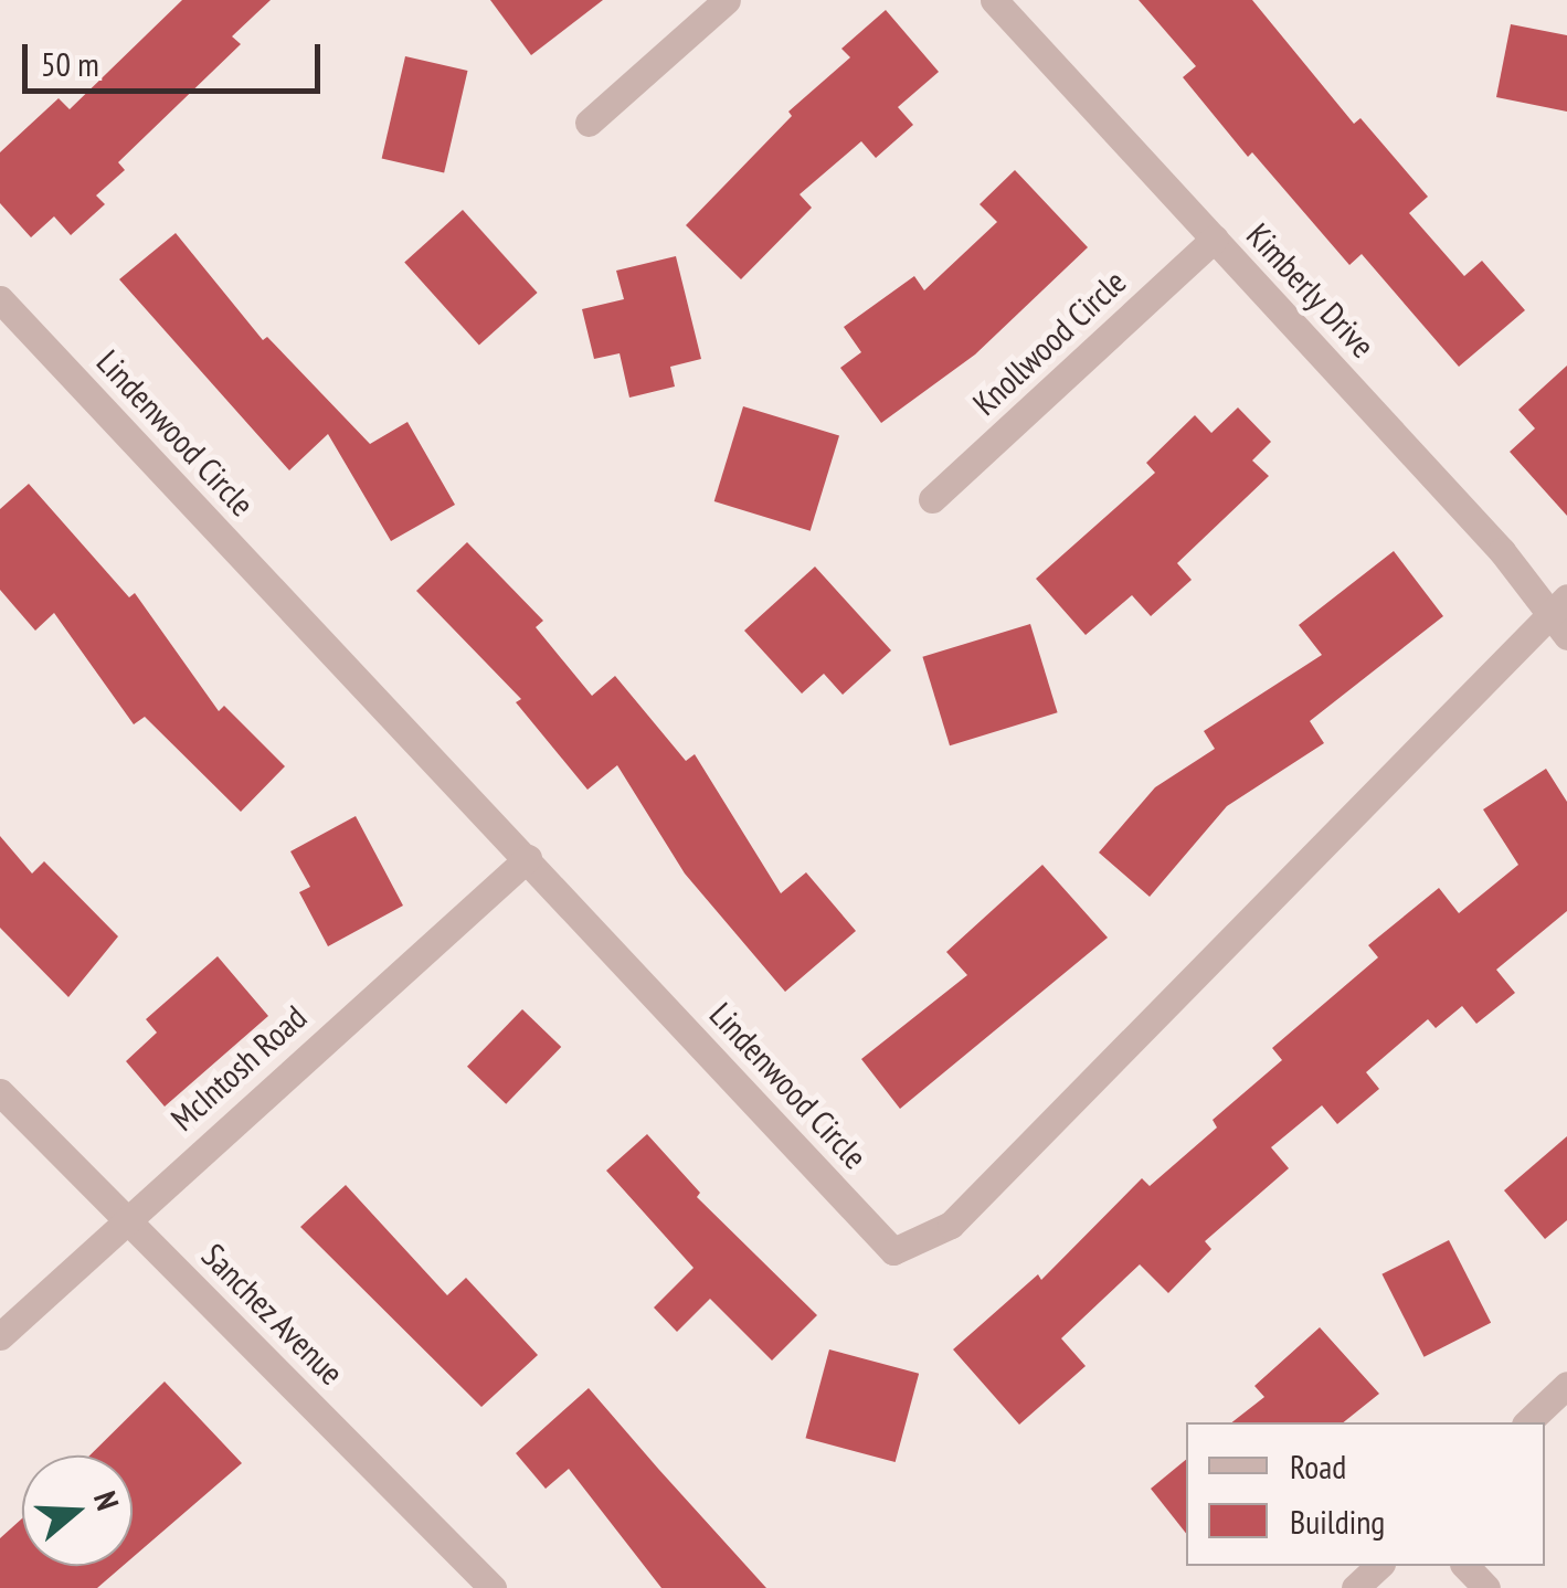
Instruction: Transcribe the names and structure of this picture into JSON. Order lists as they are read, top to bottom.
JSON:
{
  "streets": {
    "street": [
      "Kimberly Drive",
      "Knollwood Circle",
      "Lindenwood Circle",
      "McIntosh Road",
      "Sanchez Avenue"
    ]
  },
  "crossings": [
    ["Kimberly Drive", "Knollwood Circle"],
    ["Kimberly Drive", "Lindenwood Circle"],
    ["Lindenwood Circle", "McIntosh Road"],
    ["McIntosh Road", "Sanchez Avenue"]
  ],
  "legend": ["Road", "Building"],
  "scale_bar": "50 m",
  "north": "right"
}
